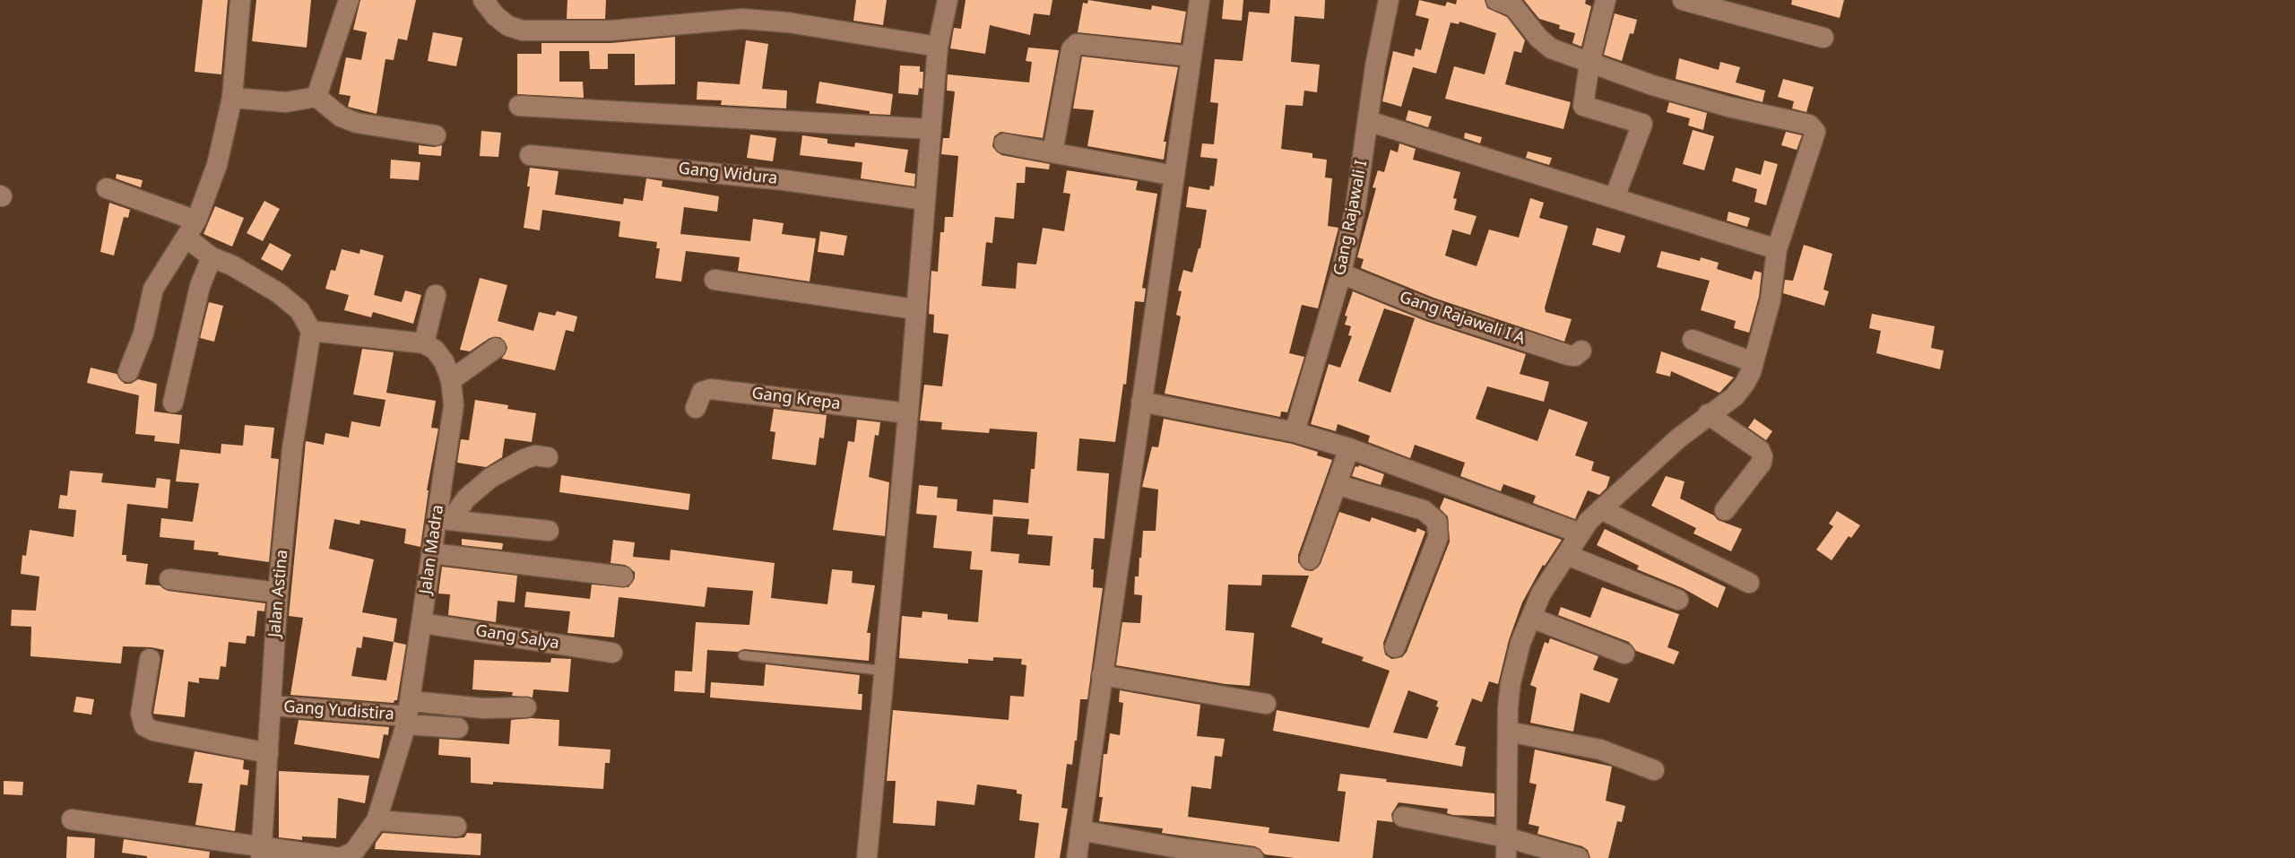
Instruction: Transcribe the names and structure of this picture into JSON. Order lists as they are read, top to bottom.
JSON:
{
  "streets": {
    "street": [
      "Gang Widura",
      "Gang Rajawali I",
      "Gang Rajawali I A",
      "Gang Krepa",
      "Jalan Madra",
      "Jalan Astina",
      "Gang Salya",
      "Gang Yudistira"
    ]
  },
  "crossings": [
    ["Gang Rajawali I", "Gang Rajawali I A"],
    ["Jalan Madra", "Jalan Astina"],
    ["Jalan Madra", "Gang Salya"],
    ["Jalan Madra", "Gang Yudistira"],
    ["Jalan Astina", "Gang Yudistira"]
  ]
}
